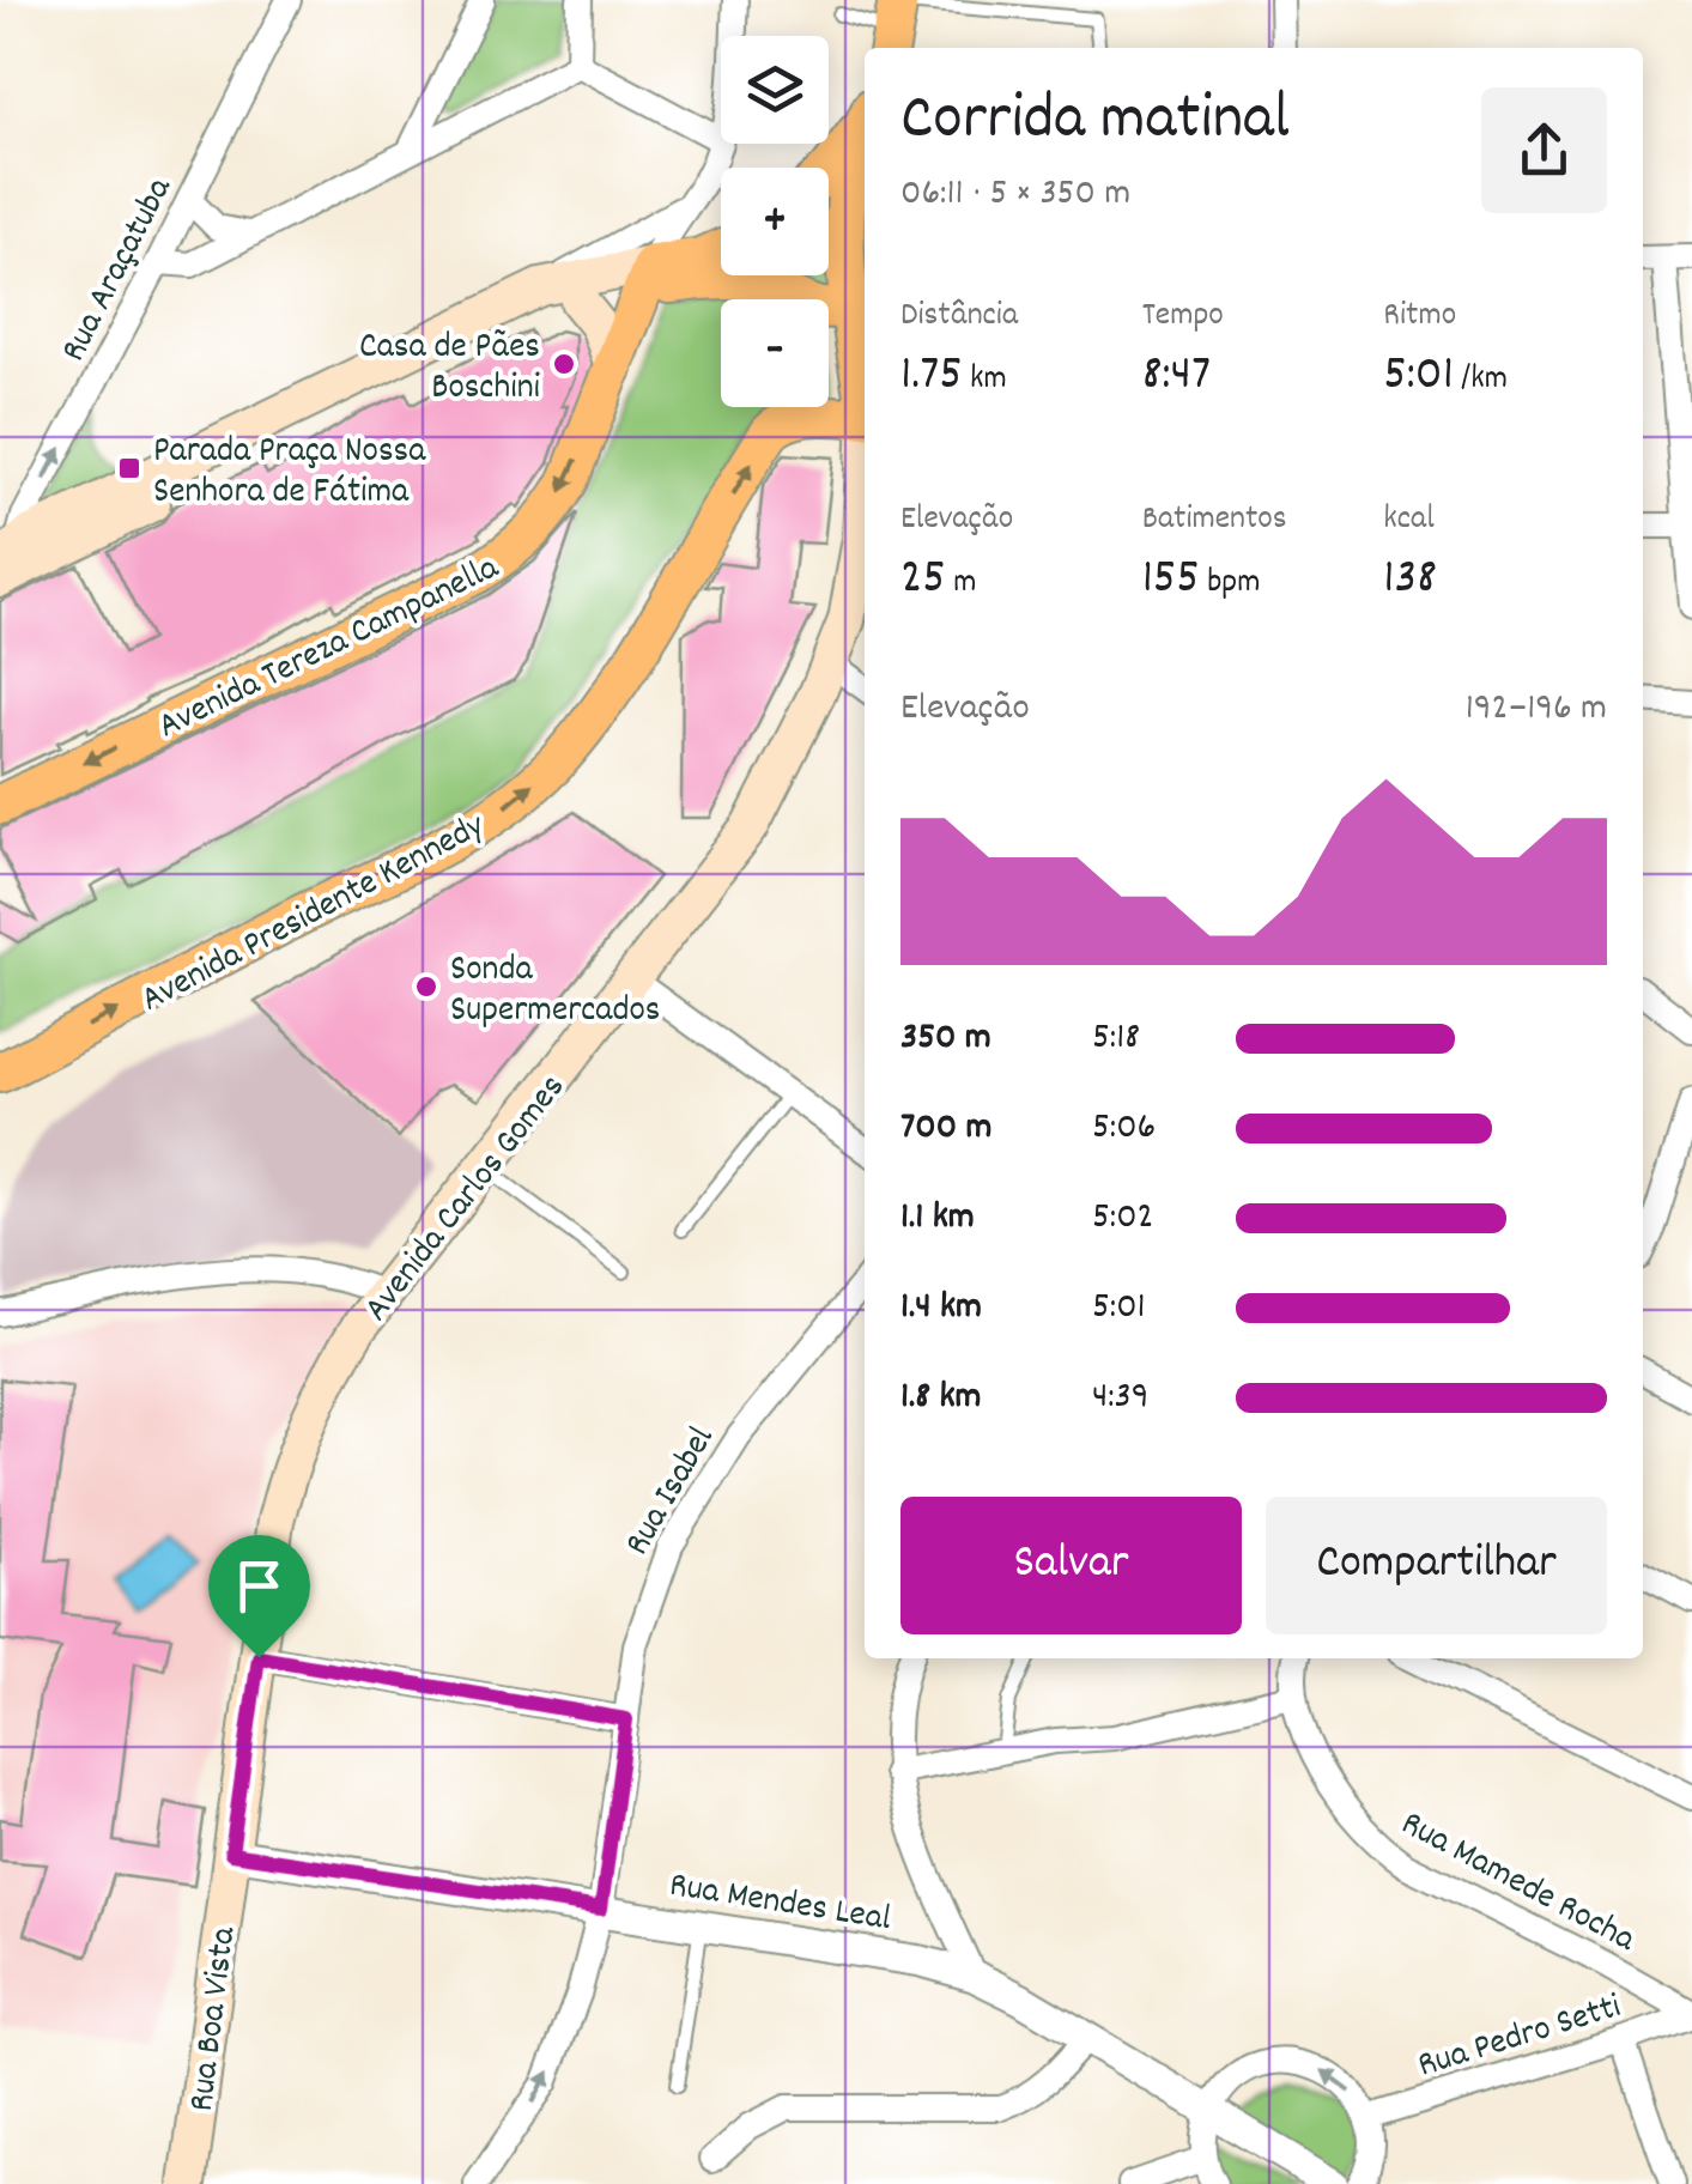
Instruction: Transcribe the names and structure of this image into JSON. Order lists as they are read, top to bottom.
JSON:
{
  "streets": {
    "main road": [
      "Avenida Tereza Campanella",
      "Avenida Presidente Kennedy",
      "Avenida Carlos Gomes",
      "Rua Boa Vista"
    ],
    "street": [
      "Rua Araçatuba",
      "Rua Isabel",
      "Rua Mamede Rocha",
      "Rua Mendes Leal",
      "Rua Pedro Setti"
    ]
  },
  "crossings": [
    ["Avenida Carlos Gomes", "Rua Mendes Leal"],
    ["Avenida Carlos Gomes", "Rua Boa Vista"],
    ["Rua Isabel", "Rua Mendes Leal"],
    ["Rua Mamede Rocha", "Rua Pedro Setti"],
    ["Rua Mendes Leal", "Rua Boa Vista"]
  ],
  "one_way": ["Rua Araçatuba"],
  "places": {
    "other": ["Casa de Pães Boschini", "Sonda Supermercados"],
    "transit": ["Parada Praça Nossa Senhora de Fátima"]
  },
  "page": {
    "map_buttons": ["+", "−"],
    "heading": ["Corrida matinal", "06:11 · 5 × 350 m"],
    "stats": [
      ["Distância", "1.75 km"],
      ["Tempo", "8:47"],
      ["Ritmo", "5:01 /km"],
      ["Elevação", "25 m"],
      ["Batimentos", "155 bpm"],
      ["kcal", "138"]
    ],
    "chart": ["Elevação", "192–196 m"],
    "list": [
      {
        "name": "350 m",
        "note": "5:18"
      },
      {
        "name": "700 m",
        "note": "5:06"
      },
      {
        "name": "1.1 km",
        "note": "5:02"
      },
      {
        "name": "1.4 km",
        "note": "5:01"
      },
      {
        "name": "1.8 km",
        "note": "4:39"
      }
    ],
    "buttons": ["Salvar", "Compartilhar"]
  }
}
